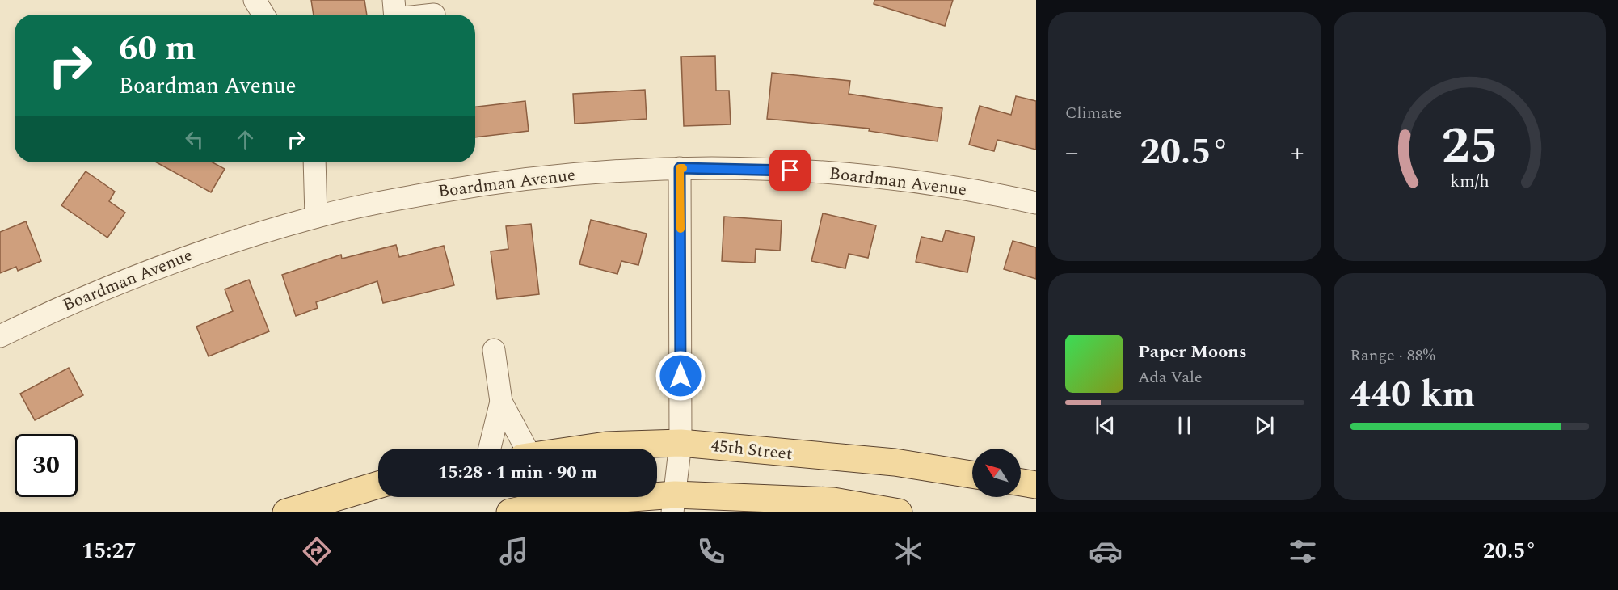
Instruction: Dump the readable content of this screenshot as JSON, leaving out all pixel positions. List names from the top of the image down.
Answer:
{
  "streets": {
    "main road": ["45th Street"],
    "street": ["Boardman Avenue"]
  },
  "north": "top left",
  "page": {
    "tile": [
      "Climate",
      ["Range · 88%", "440 km"]
    ],
    "turn": ["60 m", "Boardman Avenue"],
    "heat": ["−", "20.5°", "+"],
    "song": ["Paper Moons", "Ada Vale"],
    "limit": "30",
    "trip": "15:28 · 1 min · 90 m",
    "tabs": ["15:27", "20.5°"],
    "gauge": ["25", "km/h"]
  }
}
